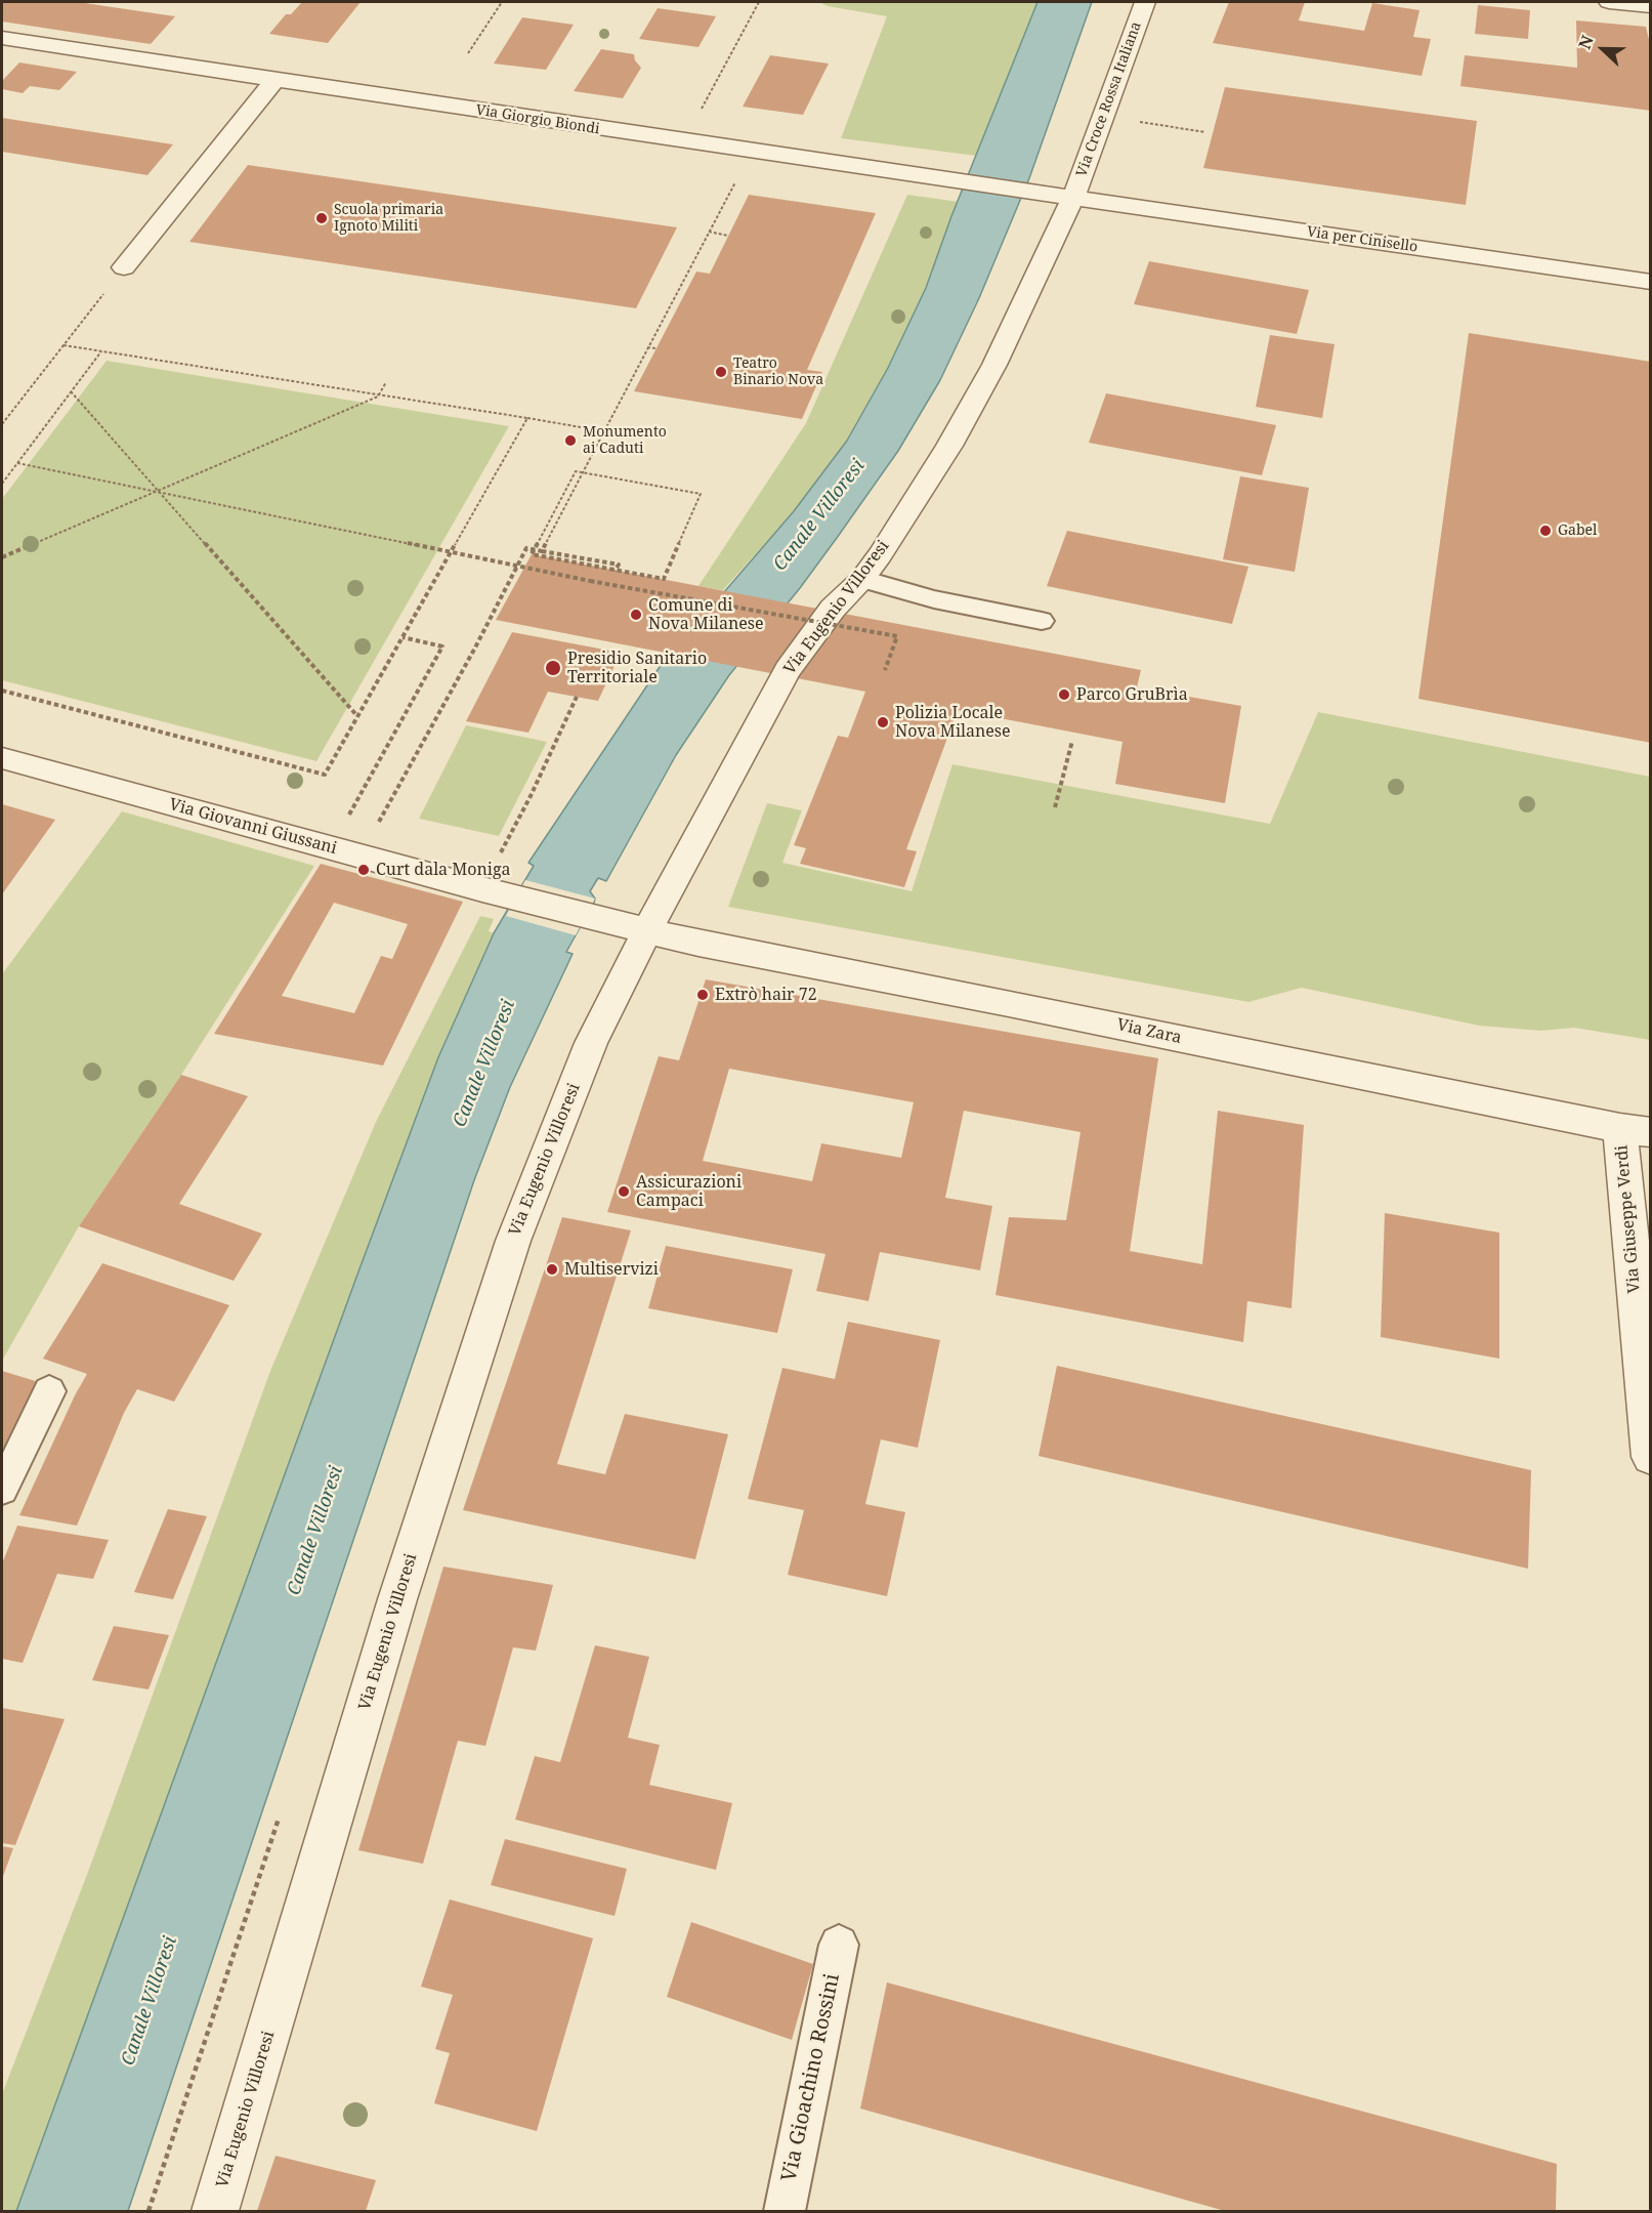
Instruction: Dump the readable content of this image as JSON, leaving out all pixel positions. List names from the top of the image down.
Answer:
{
  "streets": {
    "street": [
      "Via Croce Rossa Italiana",
      "Via Giorgio Biondi",
      "Via per Cinisello",
      "Via Eugenio Villoresi",
      "Via Giovanni Giussani",
      "Via Zara",
      "Via Giuseppe Verdi"
    ],
    "lane": ["Via Gioachino Rossini"]
  },
  "crossings": [
    ["Via Croce Rossa Italiana", "Via Giorgio Biondi"],
    ["Via Croce Rossa Italiana", "Via per Cinisello"],
    ["Via Croce Rossa Italiana", "Via Eugenio Villoresi"],
    ["Via Giorgio Biondi", "Via per Cinisello"],
    ["Via Giorgio Biondi", "Via Eugenio Villoresi"],
    ["Via per Cinisello", "Via Eugenio Villoresi"],
    ["Via Eugenio Villoresi", "Via Giovanni Giussani"],
    ["Via Eugenio Villoresi", "Via Zara"],
    ["Via Giovanni Giussani", "Via Zara"],
    ["Via Zara", "Via Giuseppe Verdi"]
  ],
  "water": ["Canale Villoresi"],
  "places": [
    "Scuola primaria Ignoto Militi",
    "Teatro Binario Nova",
    "Monumento ai Caduti",
    "Gabel",
    "Comune di Nova Milanese",
    "Presidio Sanitario Territoriale",
    "Parco GruBrìa",
    "Polizia Locale Nova Milanese",
    "Curt dala Moniga",
    "Extrò hair 72",
    "Assicurazioni Campaci",
    "Multiservizi"
  ],
  "north": "left"
}
